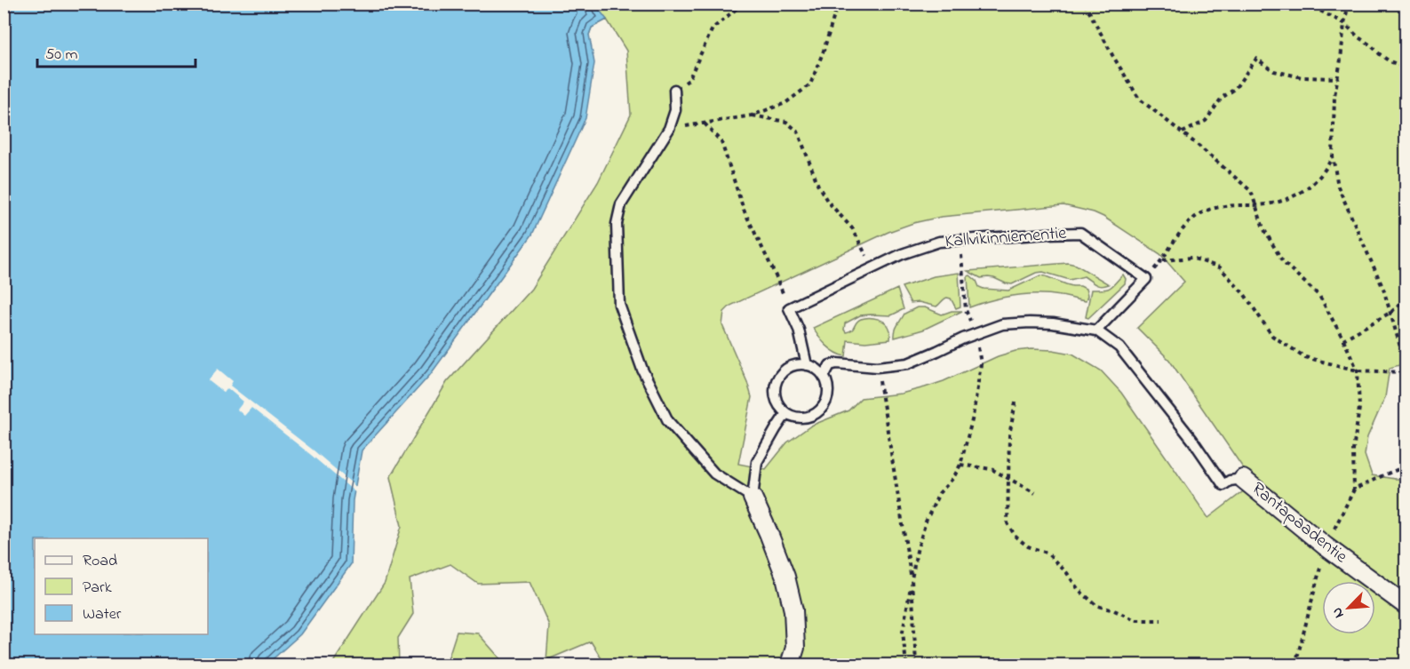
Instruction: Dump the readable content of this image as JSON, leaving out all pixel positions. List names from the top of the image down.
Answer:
{
  "streets": {
    "street": ["Rantapaadentie"],
    "lane": ["Kallvikinniementie"]
  },
  "legend": ["Road", "Park", "Water"],
  "scale_bar": "50 m",
  "north": "bottom left"
}
